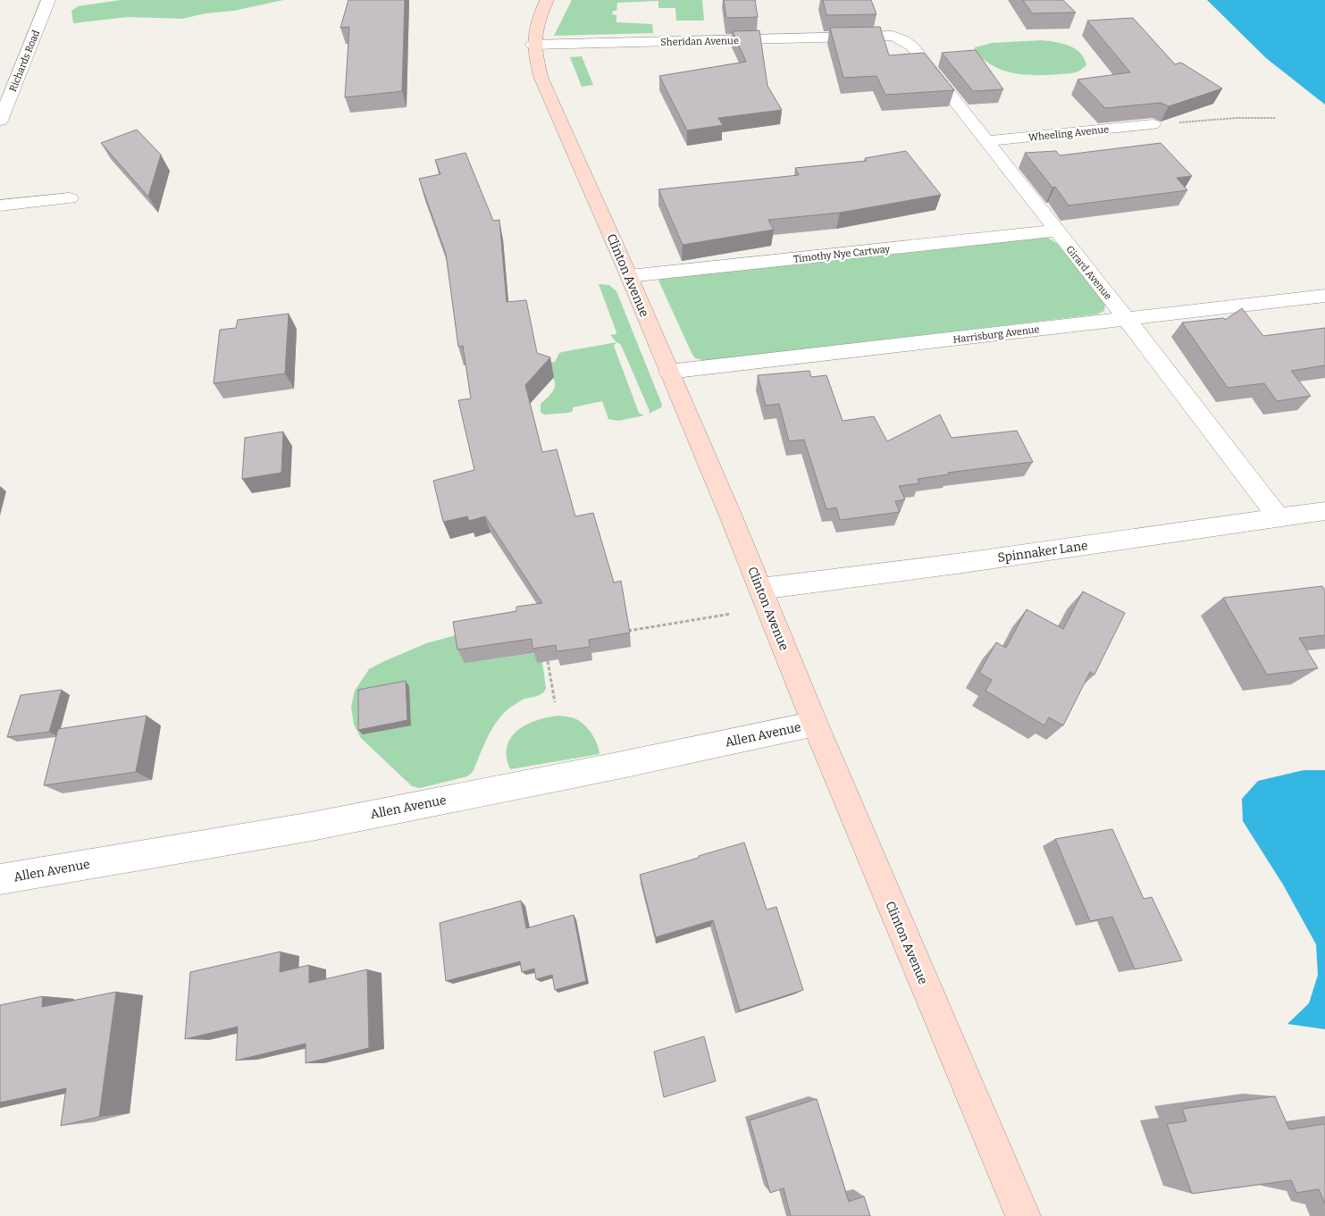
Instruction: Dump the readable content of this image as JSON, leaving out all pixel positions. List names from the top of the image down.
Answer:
{
  "streets": {
    "street": [
      "Sheridan Avenue",
      "Richards Road",
      "Wheeling Avenue",
      "Timothy Nye Cartway",
      "Girard Avenue",
      "Clinton Avenue",
      "Harrisburg Avenue",
      "Spinnaker Lane",
      "Allen Avenue"
    ]
  },
  "crossings": [
    ["Sheridan Avenue", "Girard Avenue"],
    ["Sheridan Avenue", "Clinton Avenue"],
    ["Wheeling Avenue", "Girard Avenue"],
    ["Timothy Nye Cartway", "Girard Avenue"],
    ["Timothy Nye Cartway", "Clinton Avenue"],
    ["Girard Avenue", "Harrisburg Avenue"],
    ["Girard Avenue", "Spinnaker Lane"],
    ["Clinton Avenue", "Harrisburg Avenue"],
    ["Clinton Avenue", "Spinnaker Lane"],
    ["Clinton Avenue", "Allen Avenue"]
  ]
}
